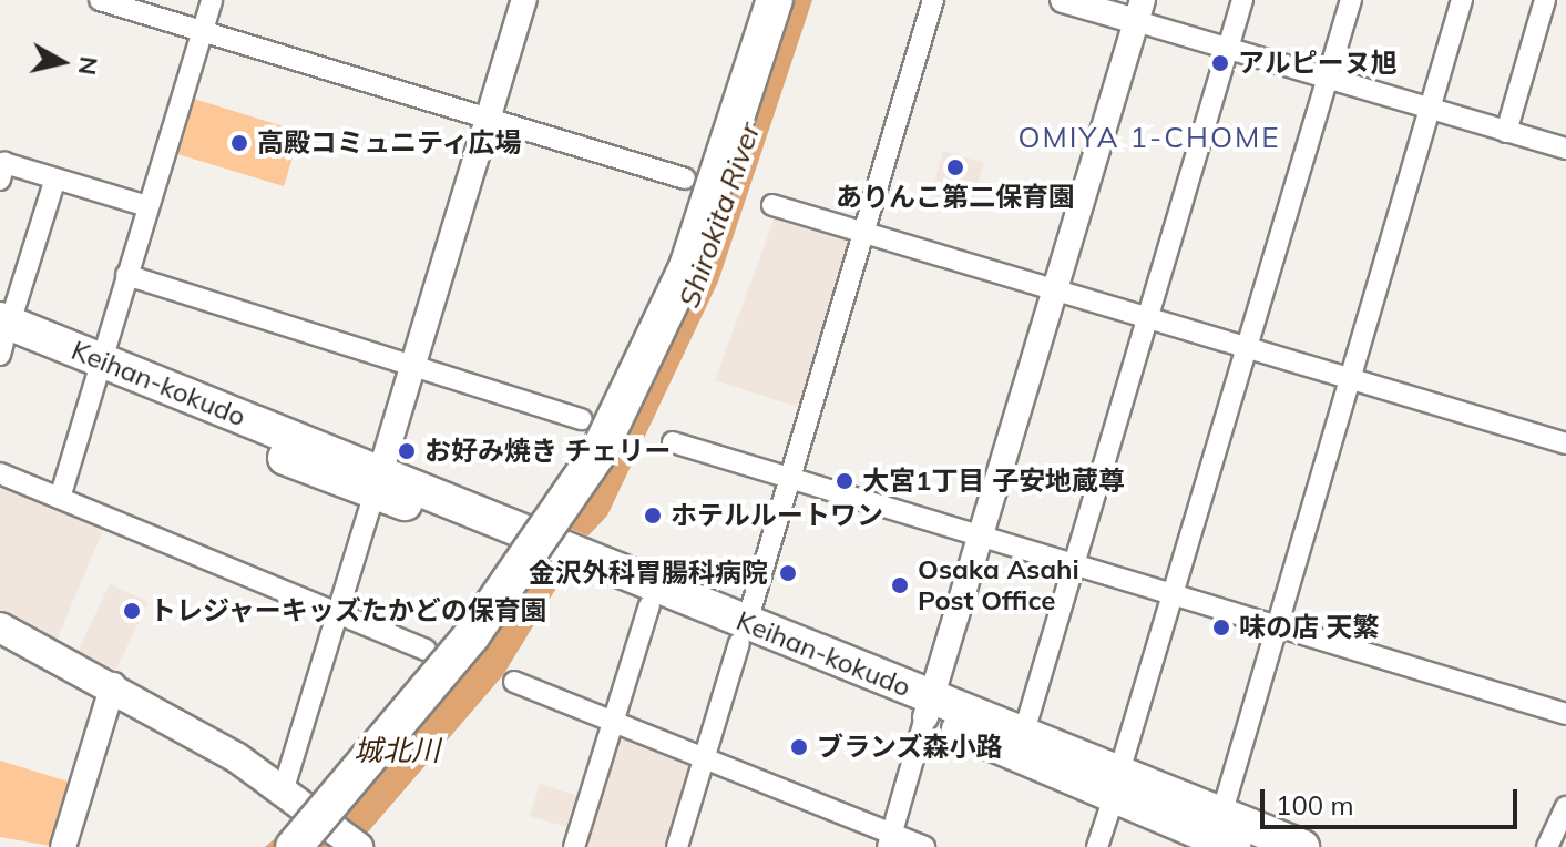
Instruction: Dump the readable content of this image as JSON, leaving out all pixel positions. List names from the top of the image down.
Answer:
{
  "streets": {
    "highway": ["Keihan-kokudo"]
  },
  "districts": ["OMIYA 1-CHOME"],
  "water": ["Shirokita River", "城北川"],
  "places": [
    "アルピーヌ旭",
    "高殿コミュニティ広場",
    "ありんこ第二保育園",
    "お好み焼き チェリー",
    "大宮1丁目 子安地蔵尊",
    "ホテルルートワン",
    "金沢外科胃腸科病院",
    "Osaka Asahi Post Office",
    "トレジャーキッズたかどの保育園",
    "味の店 天繁",
    "ブランズ森小路"
  ],
  "scale_bar": "100 m",
  "north": "right"
}
